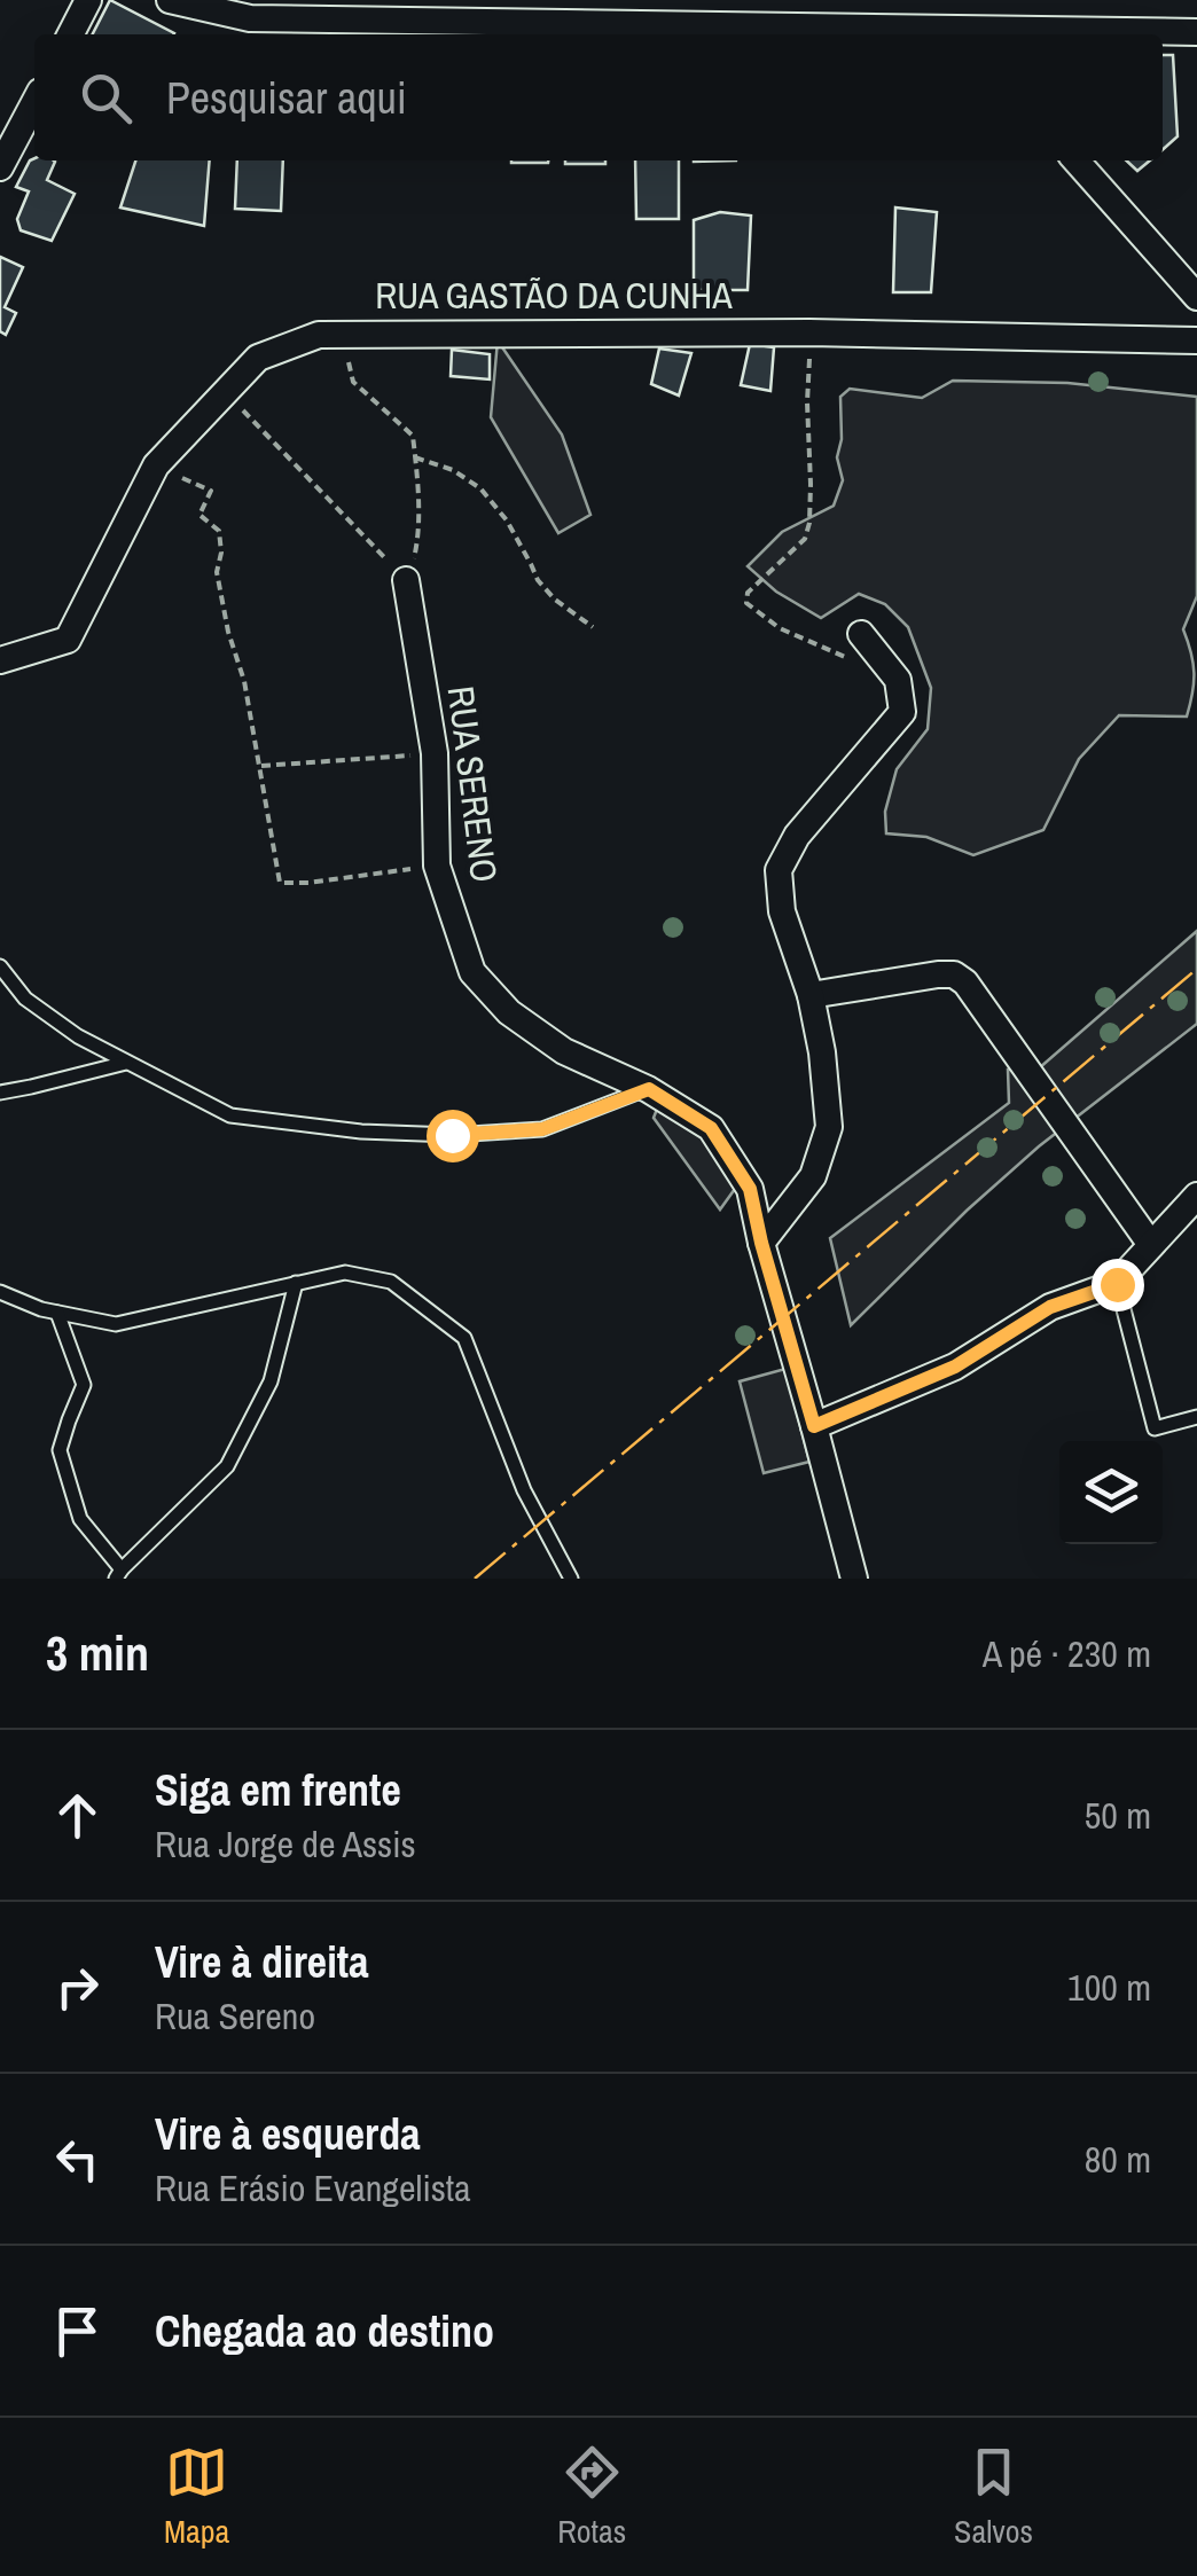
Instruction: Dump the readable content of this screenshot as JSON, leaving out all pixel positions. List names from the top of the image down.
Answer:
{
  "streets": {
    "street": ["RUA GASTÃO DA CUNHA", "RUA SERENO"]
  },
  "page": {
    "search": "Pesquisar aqui",
    "heading": ["3 min", "A pé · 230 m"],
    "list": [
      ["Siga em frente", "Rua Jorge de Assis", "50 m"],
      ["Vire à direita", "Rua Sereno", "100 m"],
      ["Vire à esquerda", "Rua Erásio Evangelista", "80 m"],
      "Chegada ao destino"
    ],
    "nav": ["Mapa", "Rotas", "Salvos"]
  }
}
